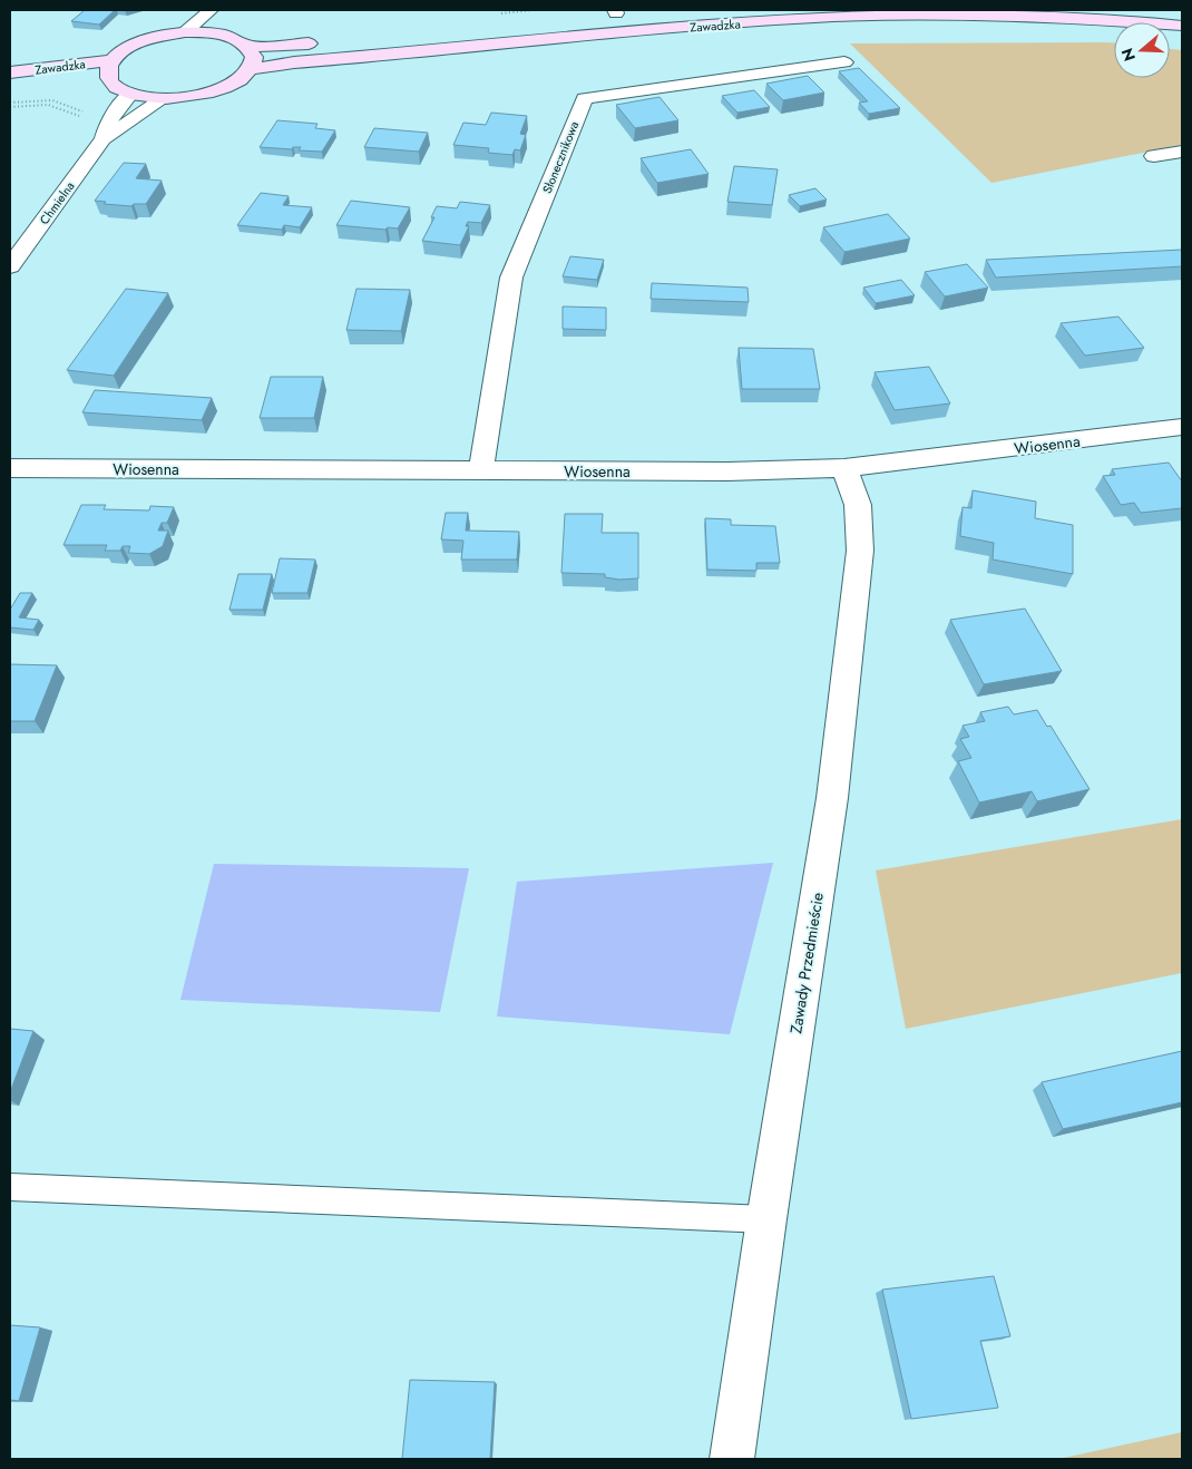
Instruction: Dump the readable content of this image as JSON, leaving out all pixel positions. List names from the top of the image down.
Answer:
{
  "streets": {
    "street": [
      "Zawadzka",
      "Słonecznikowa",
      "Chmielna",
      "Wiosenna",
      "Zawady Przedmieście"
    ]
  },
  "crossings": [
    ["Słonecznikowa", "Wiosenna"],
    ["Wiosenna", "Zawady Przedmieście"]
  ],
  "north": "left"
}
